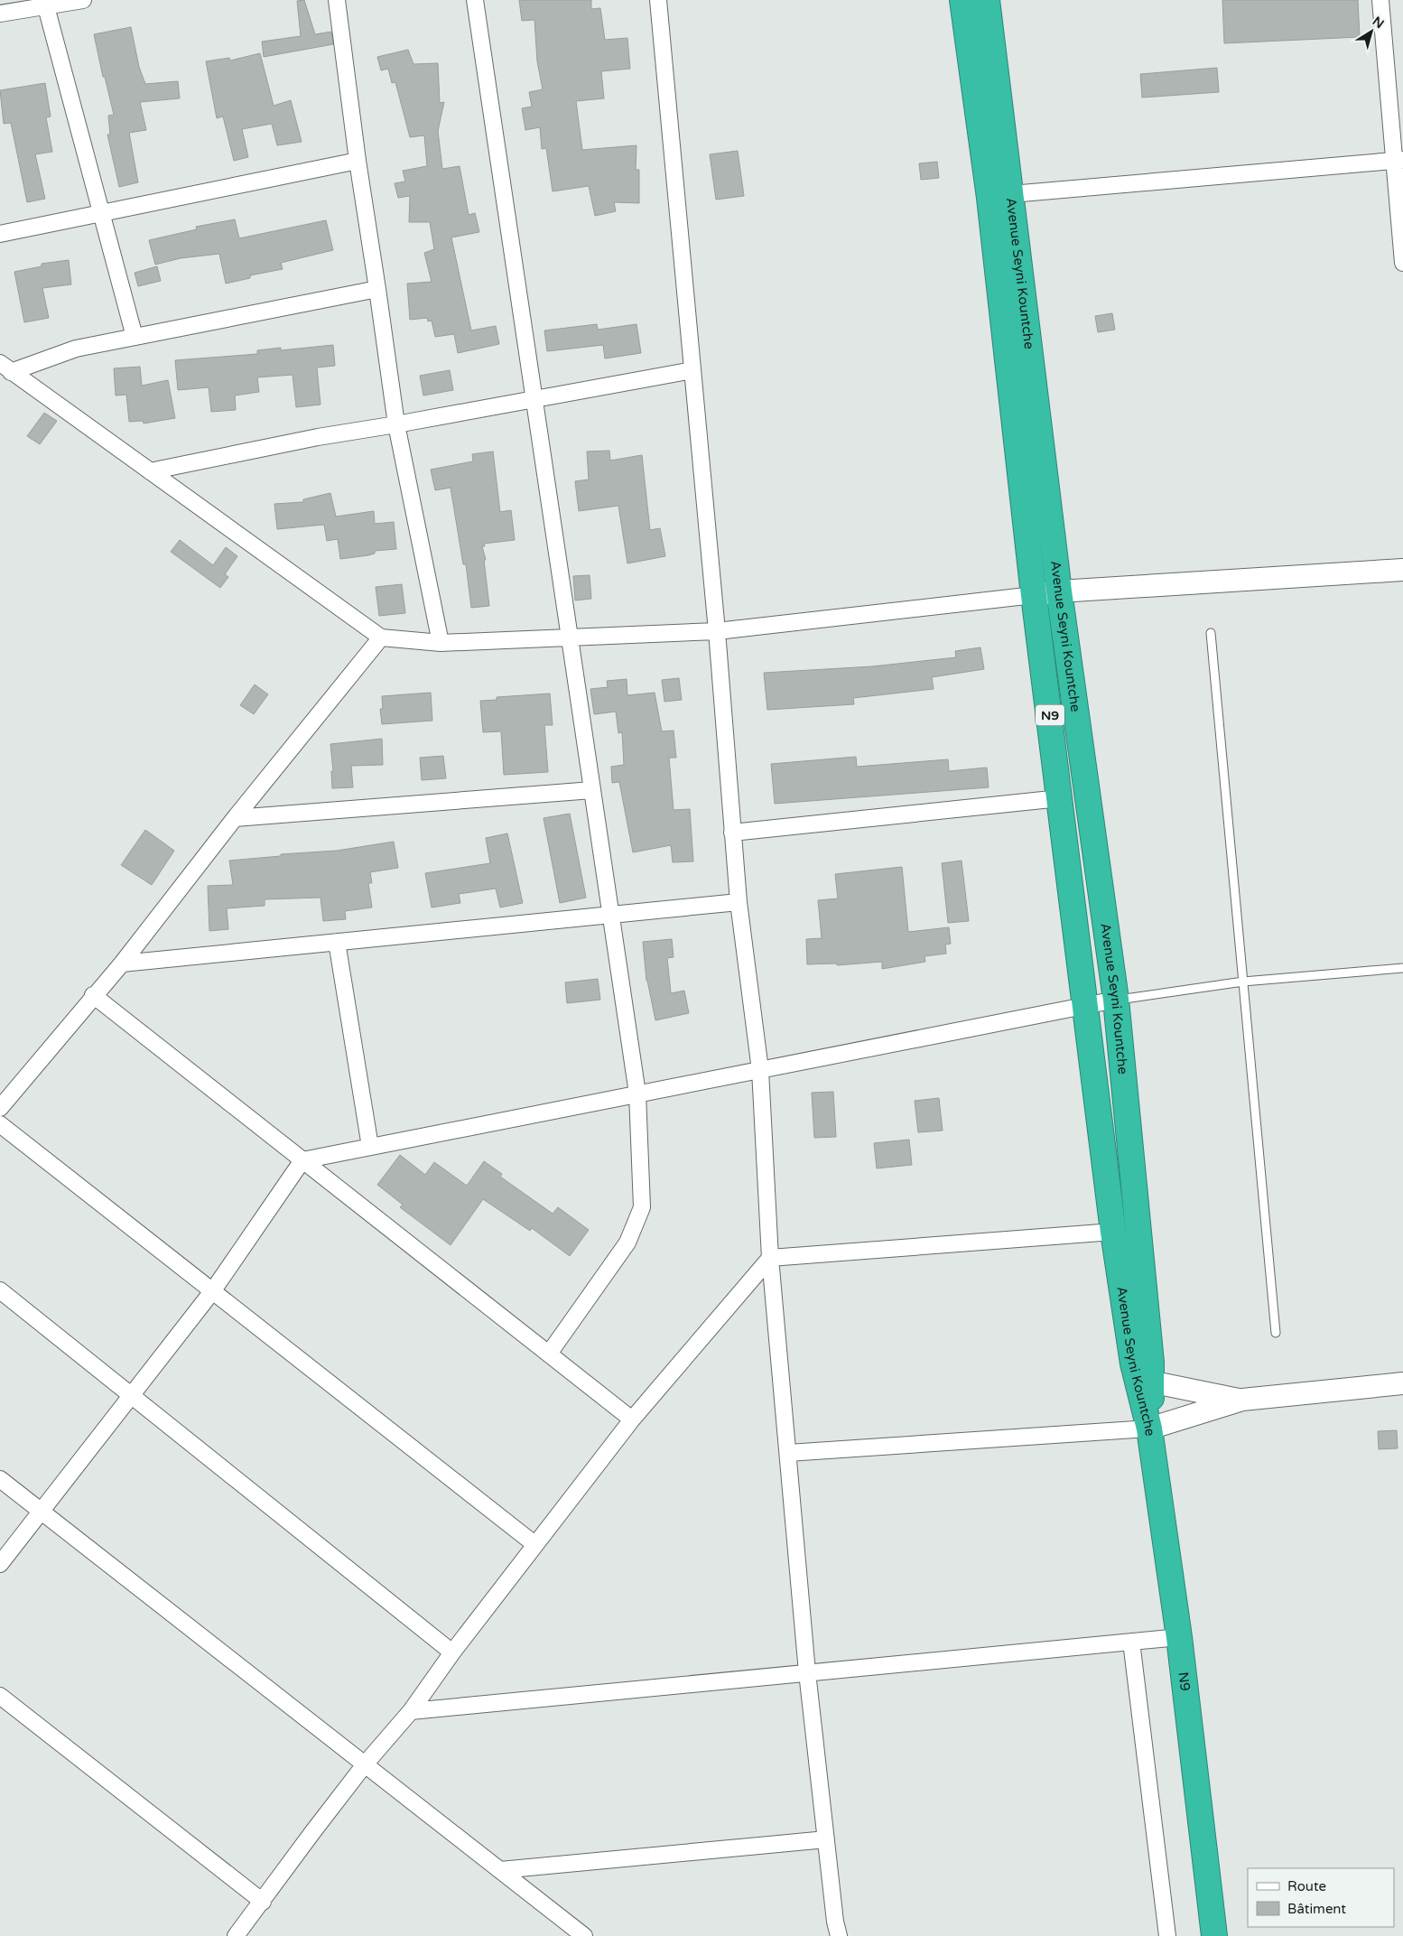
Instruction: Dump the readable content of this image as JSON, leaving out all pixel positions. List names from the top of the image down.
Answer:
{
  "streets": {
    "highway": ["Avenue Seyni Kountche", "N9"]
  },
  "crossings": [
    ["Avenue Seyni Kountche", "N9"]
  ],
  "legend": ["Route", "Bâtiment"],
  "north": "top right"
}
